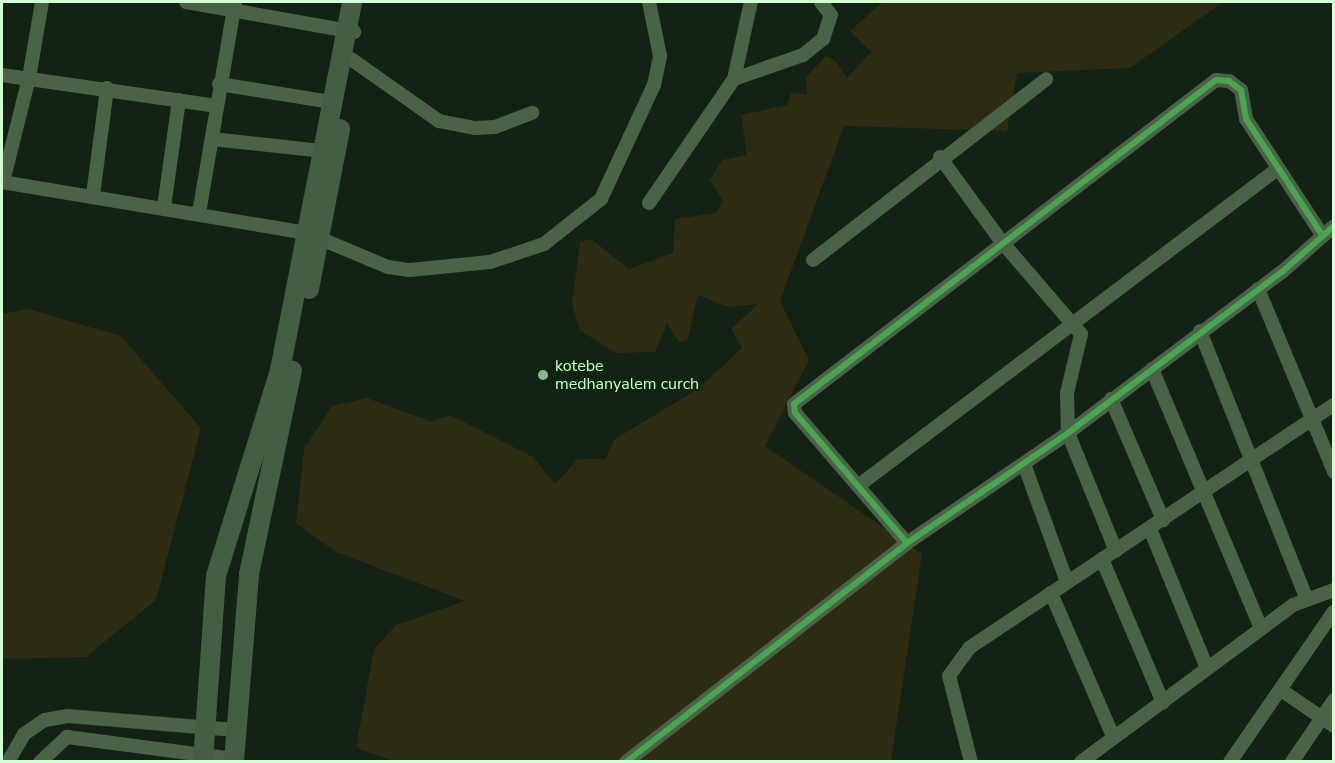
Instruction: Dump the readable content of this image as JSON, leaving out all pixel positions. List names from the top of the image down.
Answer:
{
  "places": ["kotebe medhanyalem curch"]
}
